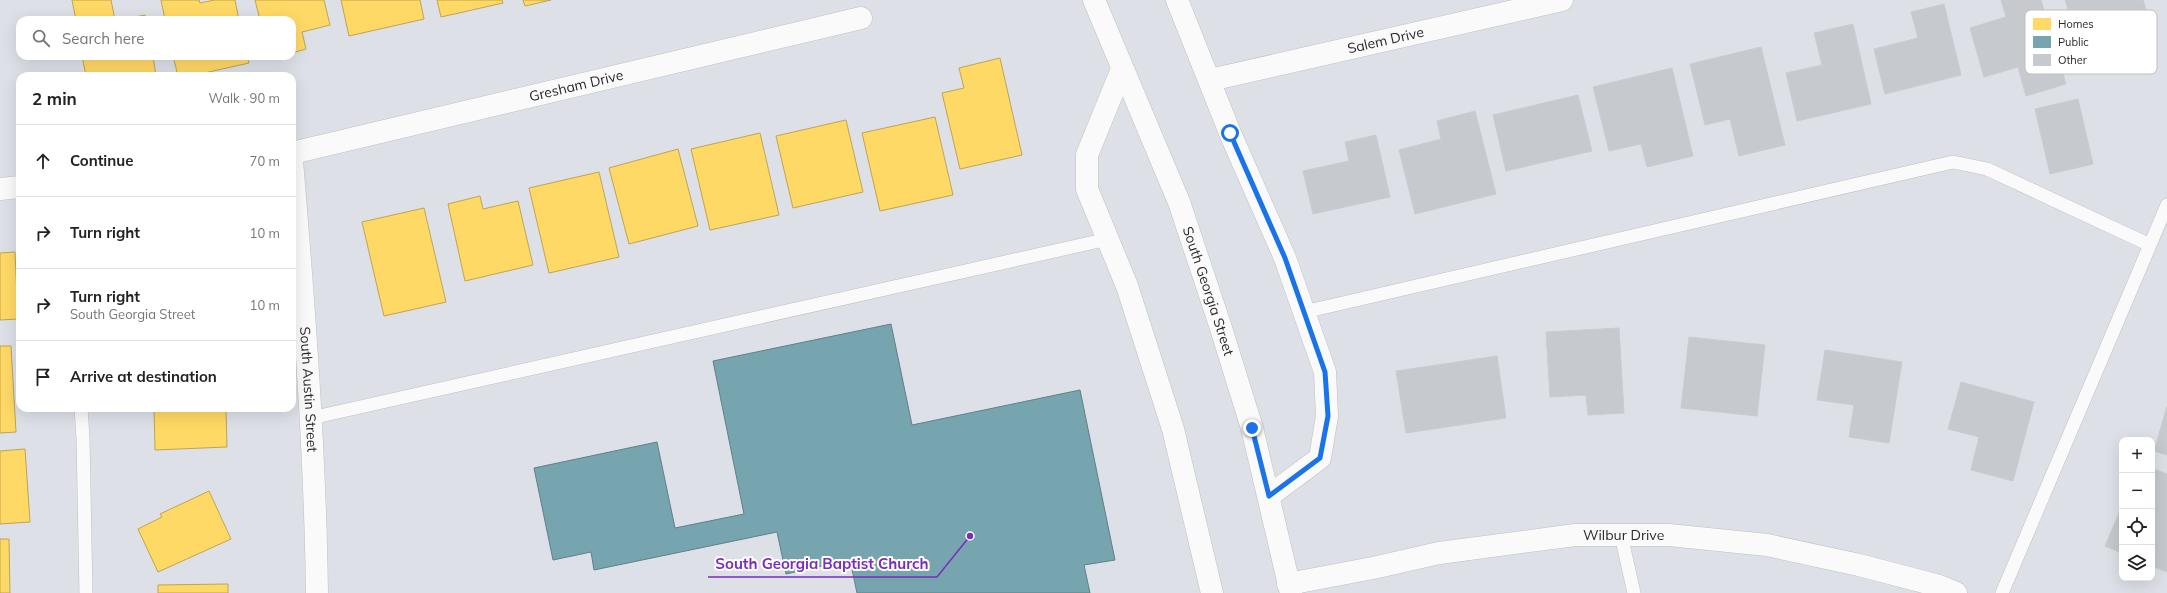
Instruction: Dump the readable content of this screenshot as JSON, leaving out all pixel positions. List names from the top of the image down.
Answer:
{
  "streets": {
    "street": [
      "Salem Drive",
      "Gresham Drive",
      "South Georgia Street",
      "South Austin Street",
      "Wilbur Drive"
    ]
  },
  "crossings": [
    ["South Georgia Street", "Wilbur Drive"]
  ],
  "places": ["South Georgia Baptist Church"],
  "legend": ["Homes", "Public", "Other"],
  "page": {
    "search": "Search here",
    "heading": ["2 min", "Walk · 90 m"],
    "list": [
      ["Continue", "70 m"],
      ["Turn right", "10 m"],
      ["Turn right", "South Georgia Street", "10 m"],
      "Arrive at destination"
    ],
    "map_buttons": ["+", "−"]
  }
}
